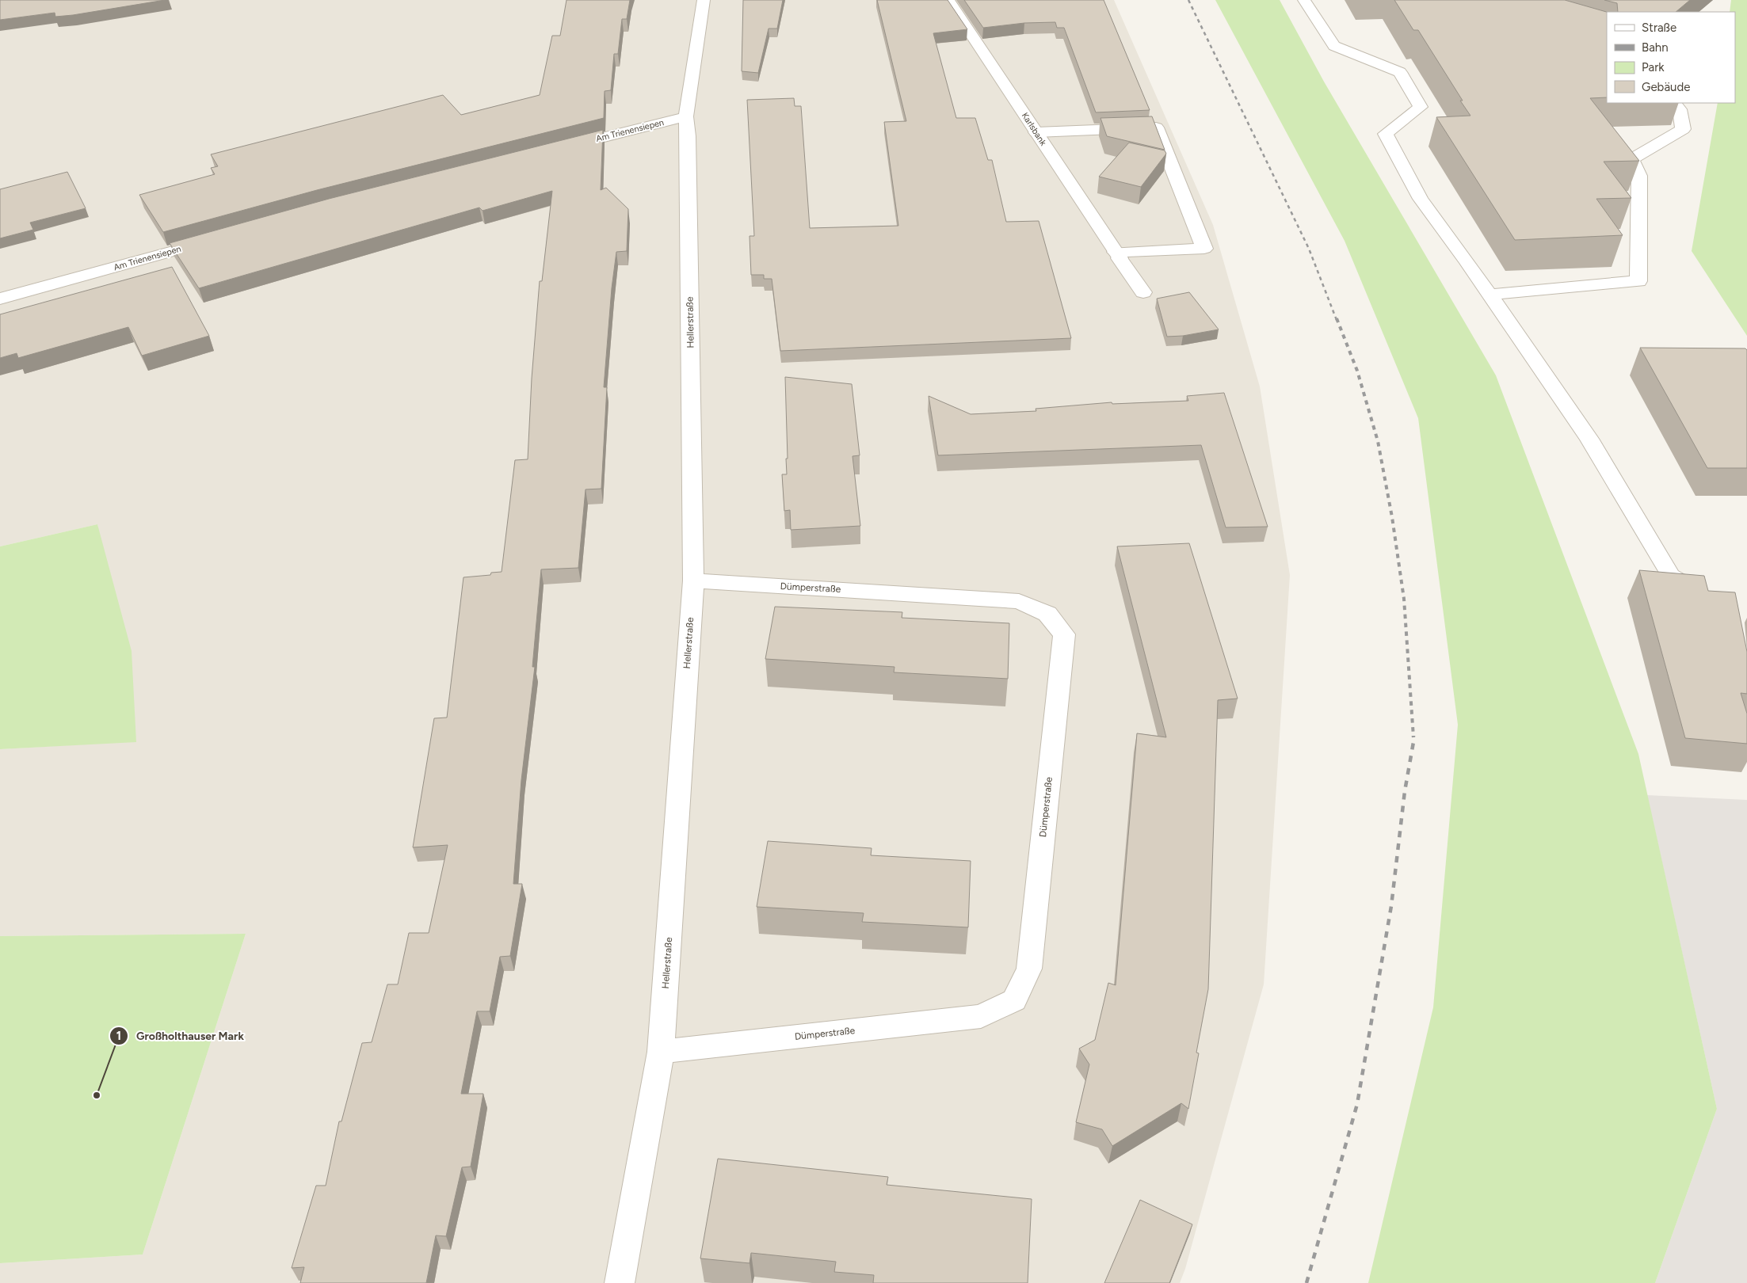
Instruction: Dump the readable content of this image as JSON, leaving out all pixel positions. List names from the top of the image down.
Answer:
{
  "streets": {
    "street": [
      "Karlsbank",
      "Am Trienensiepen",
      "Hellerstraße",
      "Dümperstraße"
    ]
  },
  "crossings": [
    ["Am Trienensiepen", "Hellerstraße"],
    ["Hellerstraße", "Dümperstraße"]
  ],
  "places": ["Großholthauser Mark"],
  "legend": [
    "Straße",
    "Bahn",
    "Park",
    "Gebäude"
  ]
}
